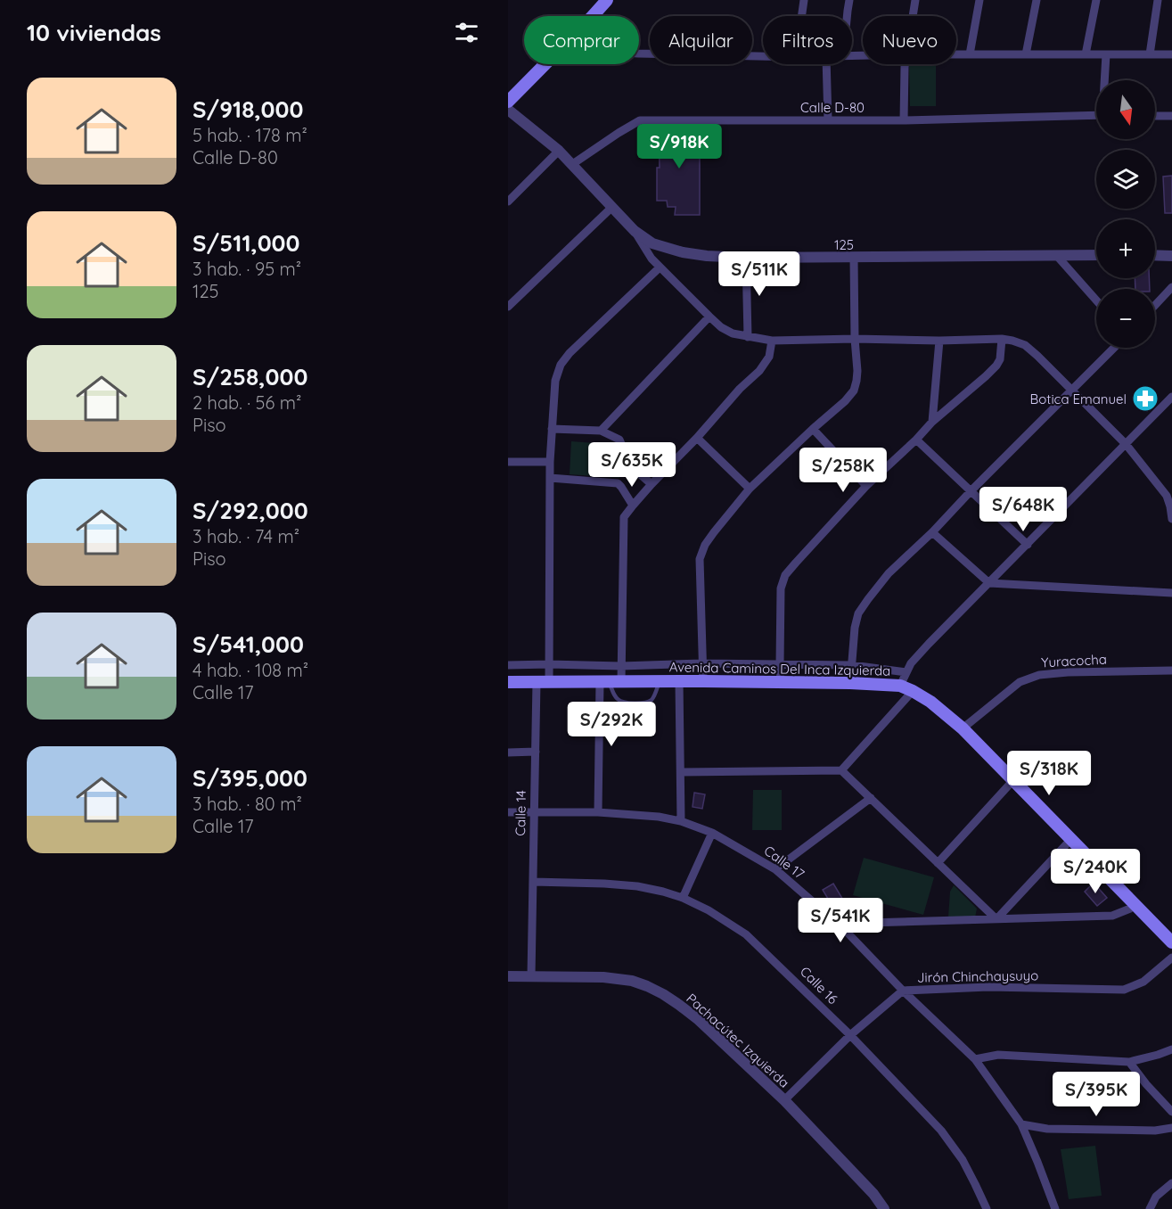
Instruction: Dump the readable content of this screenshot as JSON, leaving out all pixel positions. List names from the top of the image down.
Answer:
{
  "streets": {
    "main road": ["Avenida Caminos Del Inca Izquierda"],
    "street": [
      "Calle D-80",
      "125",
      "Yuracocha",
      "Calle 14",
      "Calle 17",
      "Jirón Chinchaysuyo",
      "Calle 16",
      "Pachacútec Izquierda"
    ]
  },
  "crossings": [
    ["Calle D-80", "125"],
    ["Yuracocha", "Avenida Caminos Del Inca Izquierda"],
    ["Avenida Caminos Del Inca Izquierda", "Calle 14"],
    ["Calle 14", "Calle 17"],
    ["Calle 14", "Calle 16"],
    ["Calle 14", "Pachacútec Izquierda"],
    ["Calle 17", "Jirón Chinchaysuyo"],
    ["Jirón Chinchaysuyo", "Calle 16"],
    ["Jirón Chinchaysuyo", "Pachacútec Izquierda"]
  ],
  "places": {
    "pharmacy": ["Botica Emanuel"]
  },
  "north": "bottom",
  "page": {
    "heading": "10 viviendas",
    "chip": [
      "Comprar",
      "Alquilar",
      "Filtros",
      "Nuevo"
    ],
    "list": [
      {
        "name": "S/918,000",
        "note": "5 hab. · 178 m² · Calle D-80"
      },
      {
        "name": "S/511,000",
        "note": "3 hab. · 95 m² · 125"
      },
      {
        "name": "S/258,000",
        "note": "2 hab. · 56 m² · Piso"
      },
      {
        "name": "S/292,000",
        "note": "3 hab. · 74 m² · Piso"
      },
      {
        "name": "S/541,000",
        "note": "4 hab. · 108 m² · Calle 17"
      },
      {
        "name": "S/395,000",
        "note": "3 hab. · 80 m² · Calle 17"
      }
    ],
    "map_buttons": ["+", "−"],
    "price": [
      "S/918K",
      "S/511K",
      "S/635K",
      "S/258K",
      "S/648K",
      "S/292K",
      "S/318K",
      "S/240K",
      "S/541K",
      "S/395K"
    ]
  }
}
